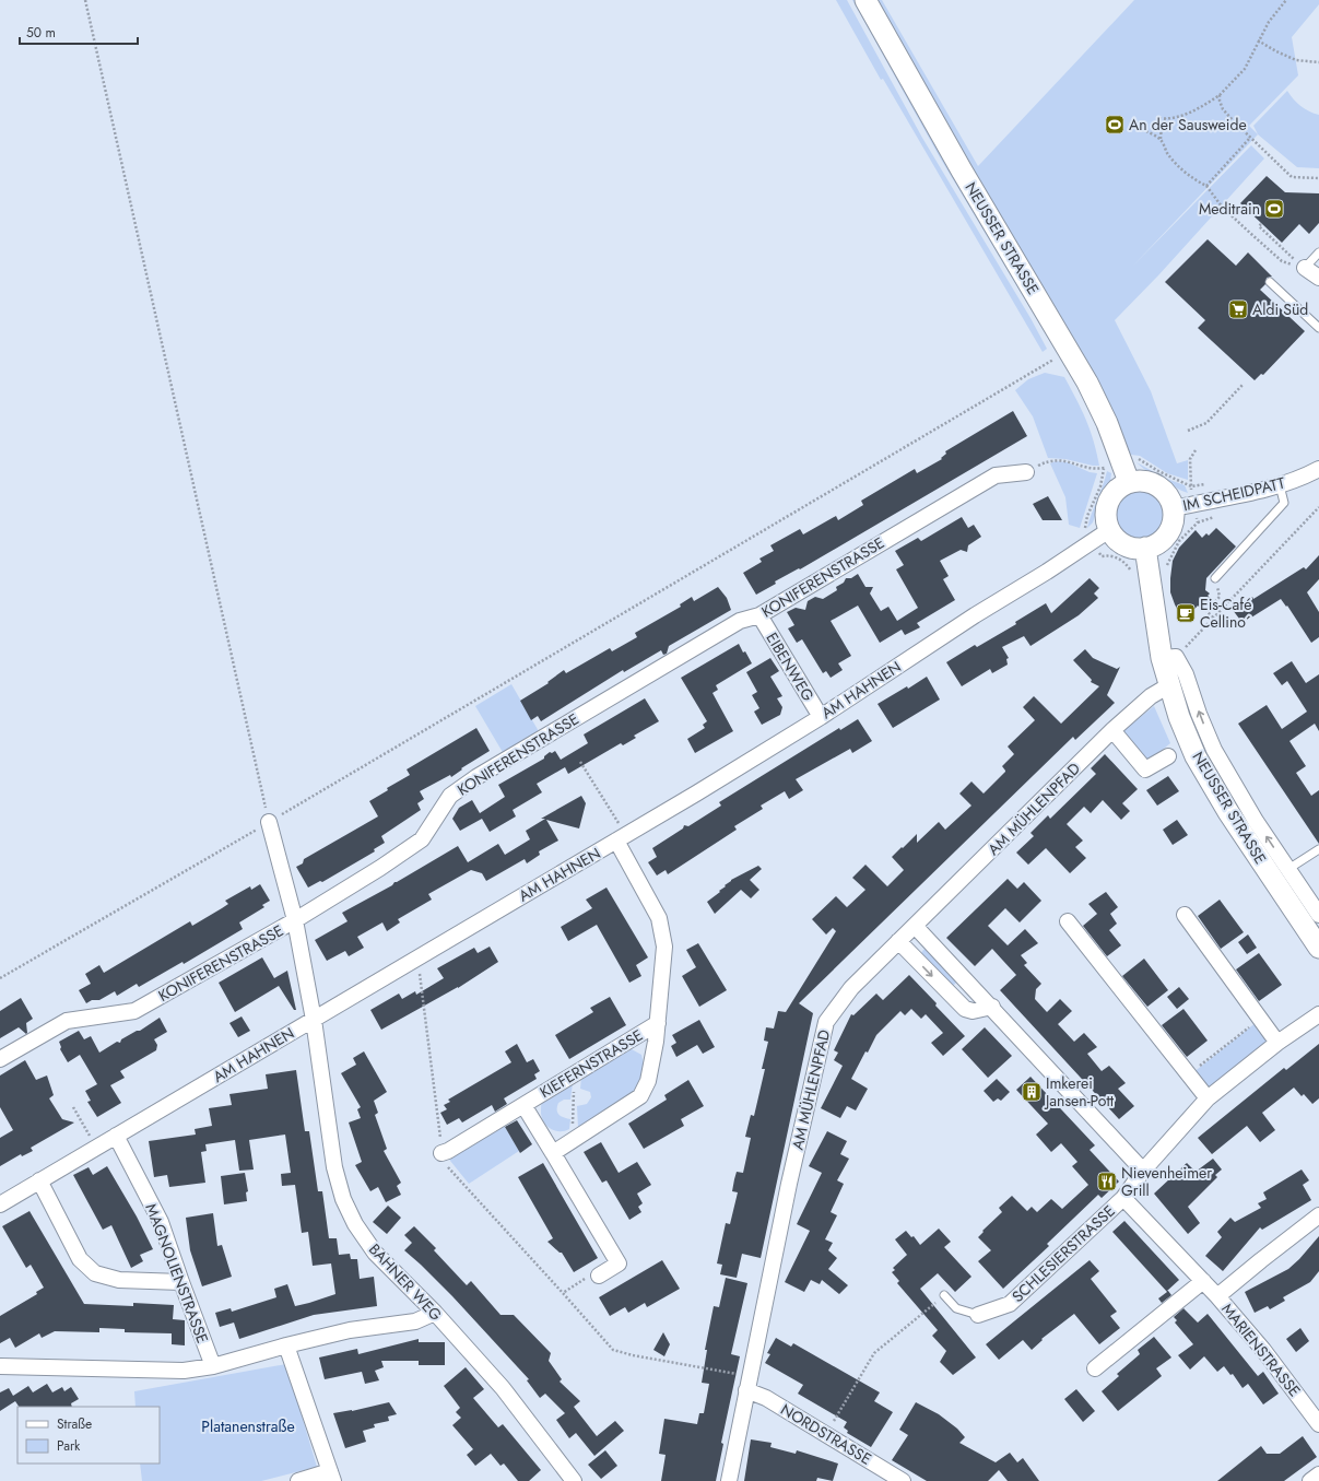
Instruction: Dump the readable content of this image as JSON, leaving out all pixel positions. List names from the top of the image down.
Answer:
{
  "streets": {
    "main road": ["NEUSSER STRASSE"],
    "street": [
      "IM SCHEIDPATT",
      "KONIFERENSTRASSE",
      "EIBENWEG",
      "AM HAHNEN",
      "AM MÜHLENPFAD",
      "KIEFERNSTRASSE",
      "SCHLESIERSTRASSE",
      "MAGNOLIENSTRASSE",
      "BAHNER WEG",
      "MARIENSTRASSE",
      "NORDSTRASSE"
    ]
  },
  "crossings": [
    ["NEUSSER STRASSE", "IM SCHEIDPATT"],
    ["NEUSSER STRASSE", "AM HAHNEN"],
    ["NEUSSER STRASSE", "AM MÜHLENPFAD"],
    ["IM SCHEIDPATT", "AM HAHNEN"],
    ["KONIFERENSTRASSE", "EIBENWEG"],
    ["KONIFERENSTRASSE", "BAHNER WEG"],
    ["EIBENWEG", "AM HAHNEN"],
    ["AM HAHNEN", "KIEFERNSTRASSE"],
    ["AM HAHNEN", "MAGNOLIENSTRASSE"],
    ["AM HAHNEN", "BAHNER WEG"],
    ["AM MÜHLENPFAD", "NORDSTRASSE"],
    ["SCHLESIERSTRASSE", "MARIENSTRASSE"]
  ],
  "parks": ["Platanenstraße"],
  "places": {
    "sports": ["An der Sausweide", "Meditrain"],
    "supermarket": ["Aldi Süd"],
    "cafe": ["Eis-Café Cellino´"],
    "building": ["Imkerei Jansen-Pott"],
    "restaurant": ["Nievenheimer Grill"]
  },
  "legend": ["Straße", "Park"],
  "scale_bar": "50 m"
}
